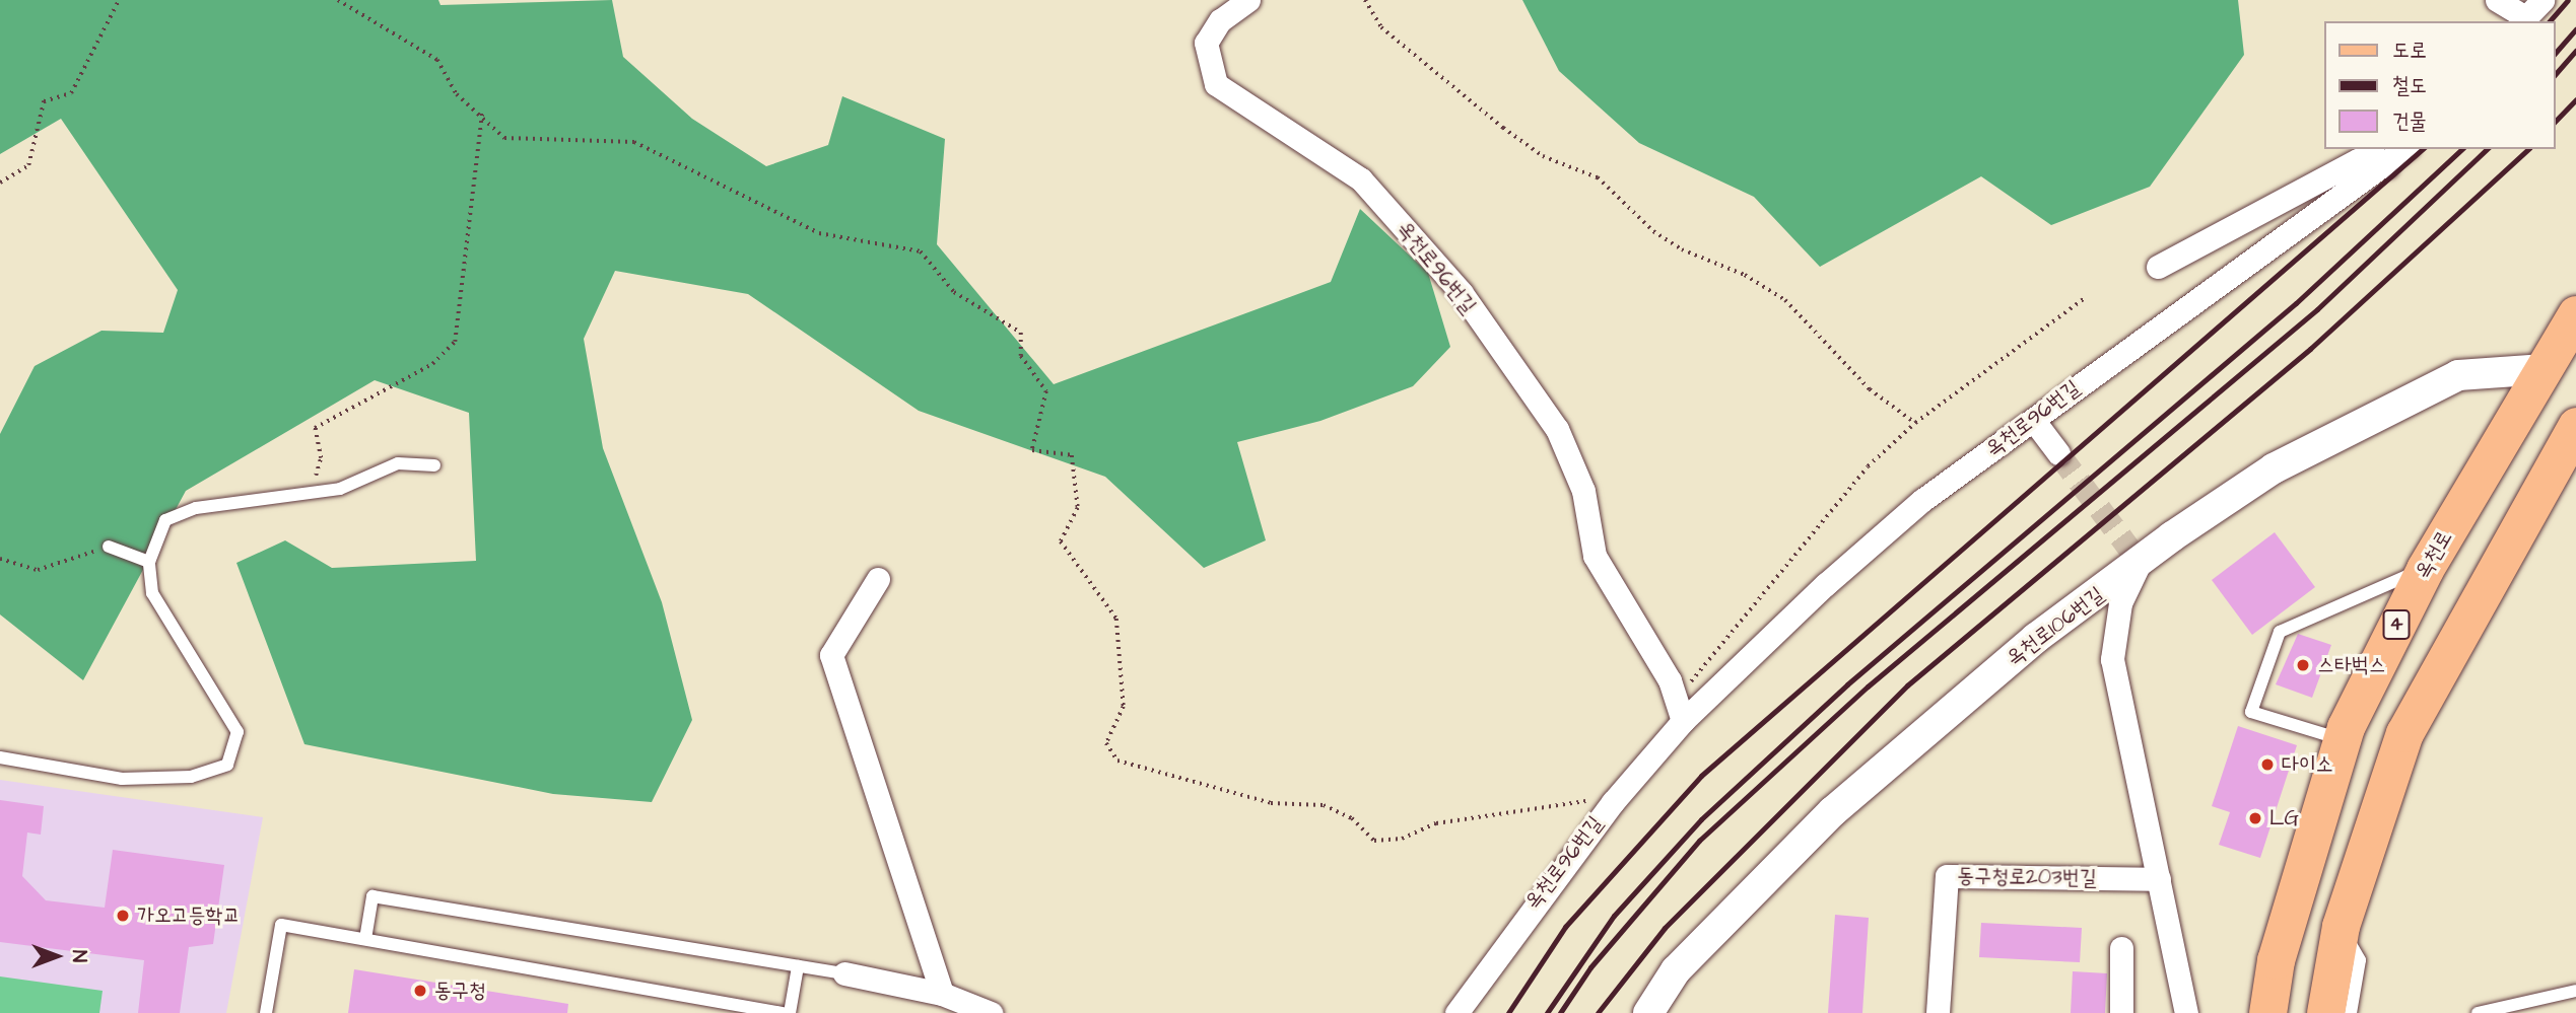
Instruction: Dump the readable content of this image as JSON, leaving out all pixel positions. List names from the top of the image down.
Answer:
{
  "streets": {
    "main road": ["옥천로", "4"],
    "street": ["옥천로96번길", "옥천로106번길", "동구청로203번길"]
  },
  "crossings": [
    ["옥천로", "옥천로106번길"]
  ],
  "places": [
    "스타벅스",
    "다이소",
    "LG",
    "가오고등학교",
    "동구청"
  ],
  "legend": ["도로", "철도", "건물"],
  "north": "right"
}
